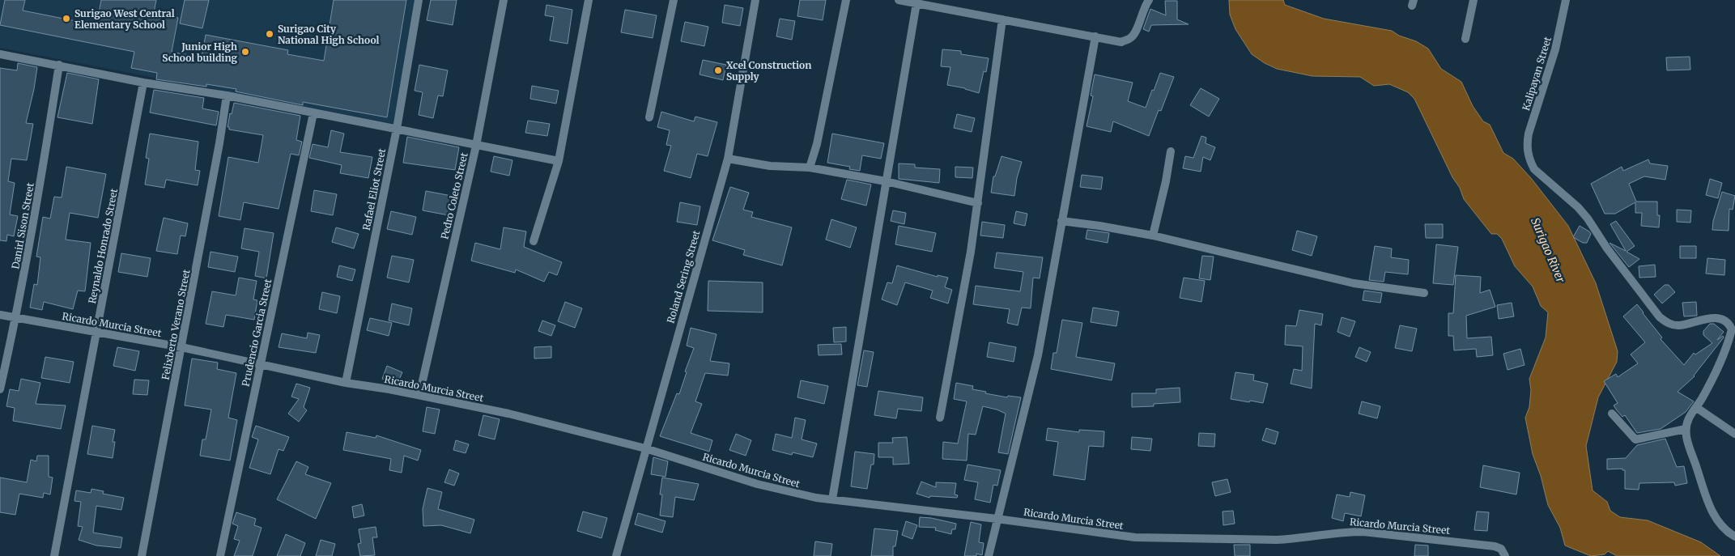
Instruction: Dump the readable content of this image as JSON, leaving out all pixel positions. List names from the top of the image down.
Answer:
{
  "streets": {
    "street": [
      "Kalipayan Street",
      "Rafael Eliot Street",
      "Pedro Coleto Street",
      "Danirl Sison Street",
      "Reynaldo Honrado Street",
      "Roland Sering Street",
      "Ricardo Murcia Street",
      "Felixberto Verano Street",
      "Prudencio Garcia Street"
    ]
  },
  "crossings": [
    ["Rafael Eliot Street", "Ricardo Murcia Street"],
    ["Pedro Coleto Street", "Ricardo Murcia Street"],
    ["Danirl Sison Street", "Ricardo Murcia Street"],
    ["Reynaldo Honrado Street", "Ricardo Murcia Street"],
    ["Roland Sering Street", "Ricardo Murcia Street"],
    ["Ricardo Murcia Street", "Felixberto Verano Street"],
    ["Ricardo Murcia Street", "Prudencio Garcia Street"]
  ],
  "water": ["Surigao River"],
  "places": [
    "Surigao West Central Elementary School",
    "Surigao City National High School",
    "Junior High School building",
    "Xcel Construction Supply"
  ]
}
